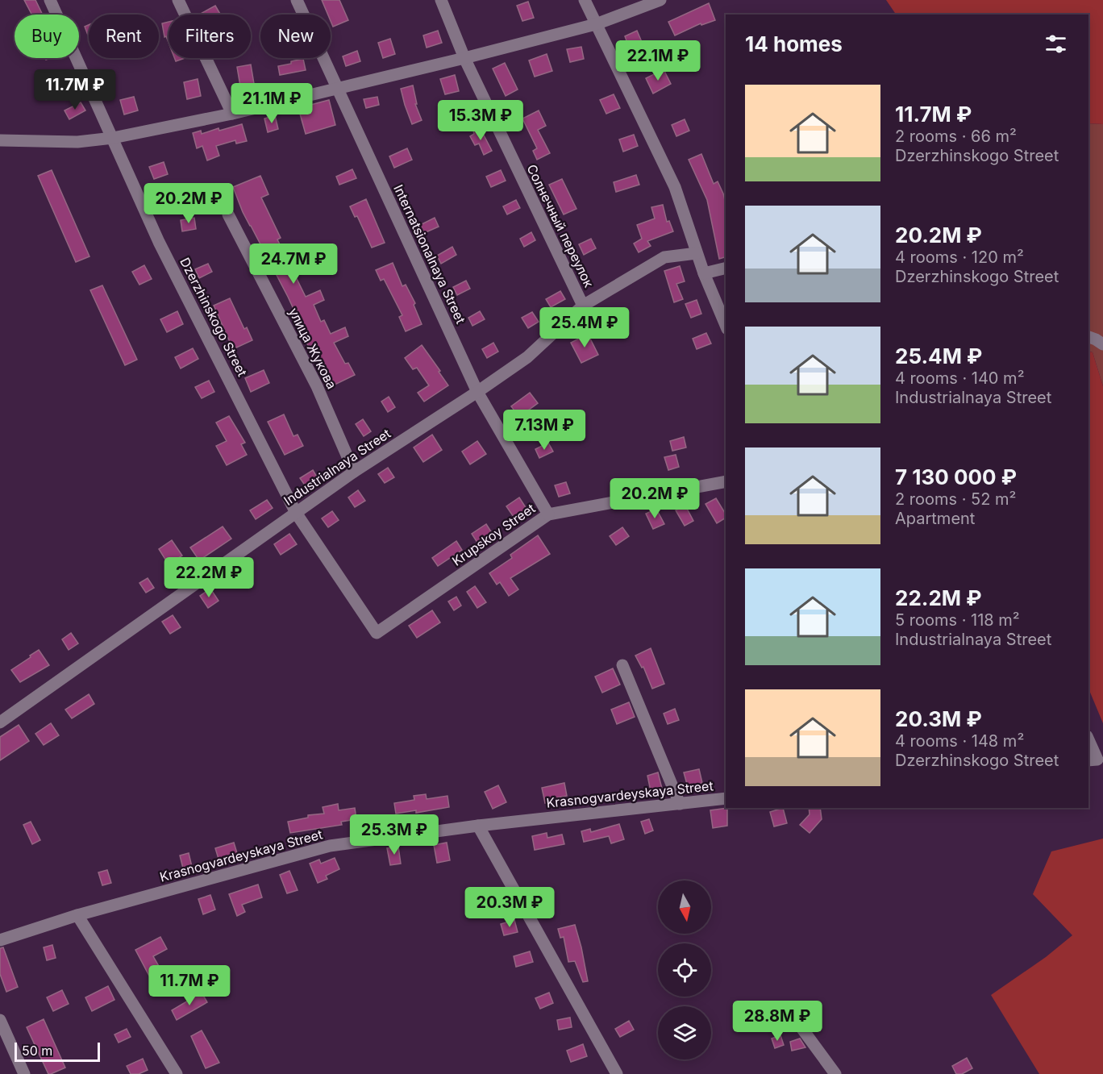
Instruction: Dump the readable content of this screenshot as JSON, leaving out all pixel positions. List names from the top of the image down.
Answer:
{
  "streets": {
    "street": [
      "Солнечный переулок",
      "Internatsionalnaya Street",
      "Dzerzhinskogo Street",
      "улица Жукова",
      "Industrialnaya Street",
      "Krupskoy Street",
      "Krasnogvardeyskaya Street"
    ]
  },
  "crossings": [
    ["Солнечный переулок", "Industrialnaya Street"],
    ["Internatsionalnaya Street", "Industrialnaya Street"],
    ["Internatsionalnaya Street", "Krupskoy Street"],
    ["Dzerzhinskogo Street", "Industrialnaya Street"],
    ["Dzerzhinskogo Street", "Krupskoy Street"],
    ["улица Жукова", "Industrialnaya Street"]
  ],
  "scale_bar": "50 m",
  "north": "bottom",
  "page": {
    "chip": [
      "Buy",
      "Rent",
      "Filters",
      "New"
    ],
    "heading": "14 homes",
    "price": [
      "22.1M ₽",
      "11.7M ₽",
      "21.1M ₽",
      "15.3M ₽",
      "20.2M ₽",
      "24.7M ₽",
      "25.4M ₽",
      "7.13M ₽",
      "20.2M ₽",
      "22.2M ₽",
      "25.3M ₽",
      "20.3M ₽",
      "11.7M ₽",
      "28.8M ₽"
    ],
    "list": [
      {
        "name": "11.7M ₽",
        "note": "2 rooms · 66 m² · Dzerzhinskogo Street"
      },
      {
        "name": "20.2M ₽",
        "note": "4 rooms · 120 m² · Dzerzhinskogo Street"
      },
      {
        "name": "25.4M ₽",
        "note": "4 rooms · 140 m² · Industrialnaya Street"
      },
      {
        "name": "7 130 000 ₽",
        "note": "2 rooms · 52 m² · Apartment"
      },
      {
        "name": "22.2M ₽",
        "note": "5 rooms · 118 m² · Industrialnaya Street"
      },
      {
        "name": "20.3M ₽",
        "note": "4 rooms · 148 m² · Dzerzhinskogo Street"
      }
    ],
    "scale": "50 m"
  }
}
